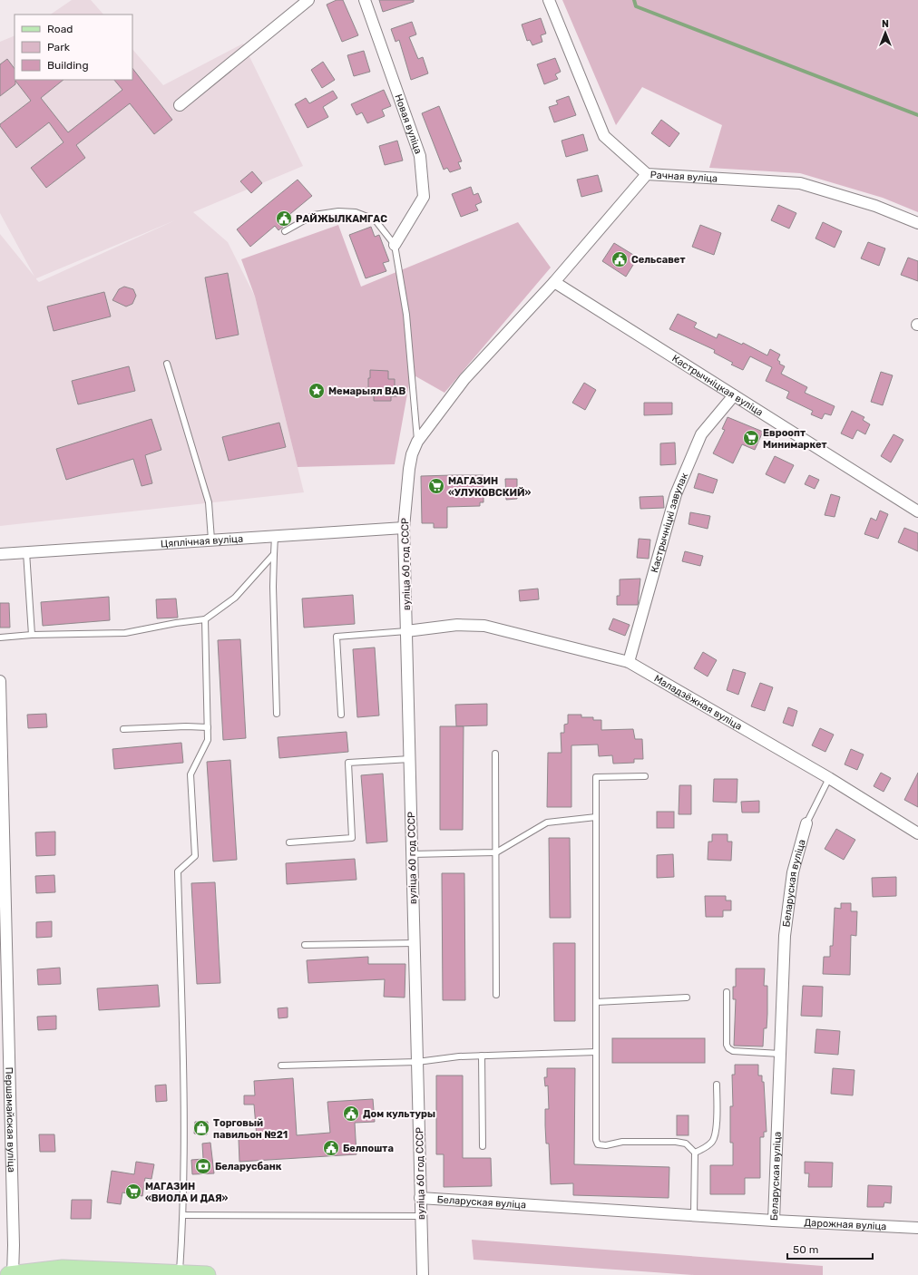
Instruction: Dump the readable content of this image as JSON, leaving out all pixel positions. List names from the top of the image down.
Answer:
{
  "streets": {
    "street": [
      "Новая вуліца",
      "Рачная вуліца",
      "Кастрычніцкая вуліца",
      "Кастрычніцкі завулак",
      "Цяплічная вуліца",
      "вуліца 60 год СССР",
      "Маладзёжная вуліца",
      "Беларуская вуліца",
      "Першамайская вуліца",
      "Дарожная вуліца"
    ]
  },
  "crossings": [
    ["Рачная вуліца", "вуліца 60 год СССР"],
    ["Кастрычніцкая вуліца", "Кастрычніцкі завулак"],
    ["Кастрычніцкая вуліца", "вуліца 60 год СССР"],
    ["Кастрычніцкі завулак", "Маладзёжная вуліца"],
    ["Цяплічная вуліца", "вуліца 60 год СССР"],
    ["вуліца 60 год СССР", "Маладзёжная вуліца"],
    ["вуліца 60 год СССР", "Беларуская вуліца"],
    ["Беларуская вуліца", "Дарожная вуліца"]
  ],
  "places": {
    "public building": [
      "РАЙЖЫЛКАМГАС",
      "Сельсавет",
      "Дом культуры",
      "Белпошта"
    ],
    "place": ["Мемарыял ВАВ"],
    "supermarket": ["Евроопт Минимаркет", "МАГАЗИН «УЛУКОВСКИЙ»", "МАГАЗИН «ВИОЛА И ДАЯ»"],
    "shop": ["Торговый павильон №21"],
    "bank": ["Беларусбанк"]
  },
  "legend": ["Road", "Park", "Building"],
  "scale_bar": "50 m",
  "north": "top"
}
